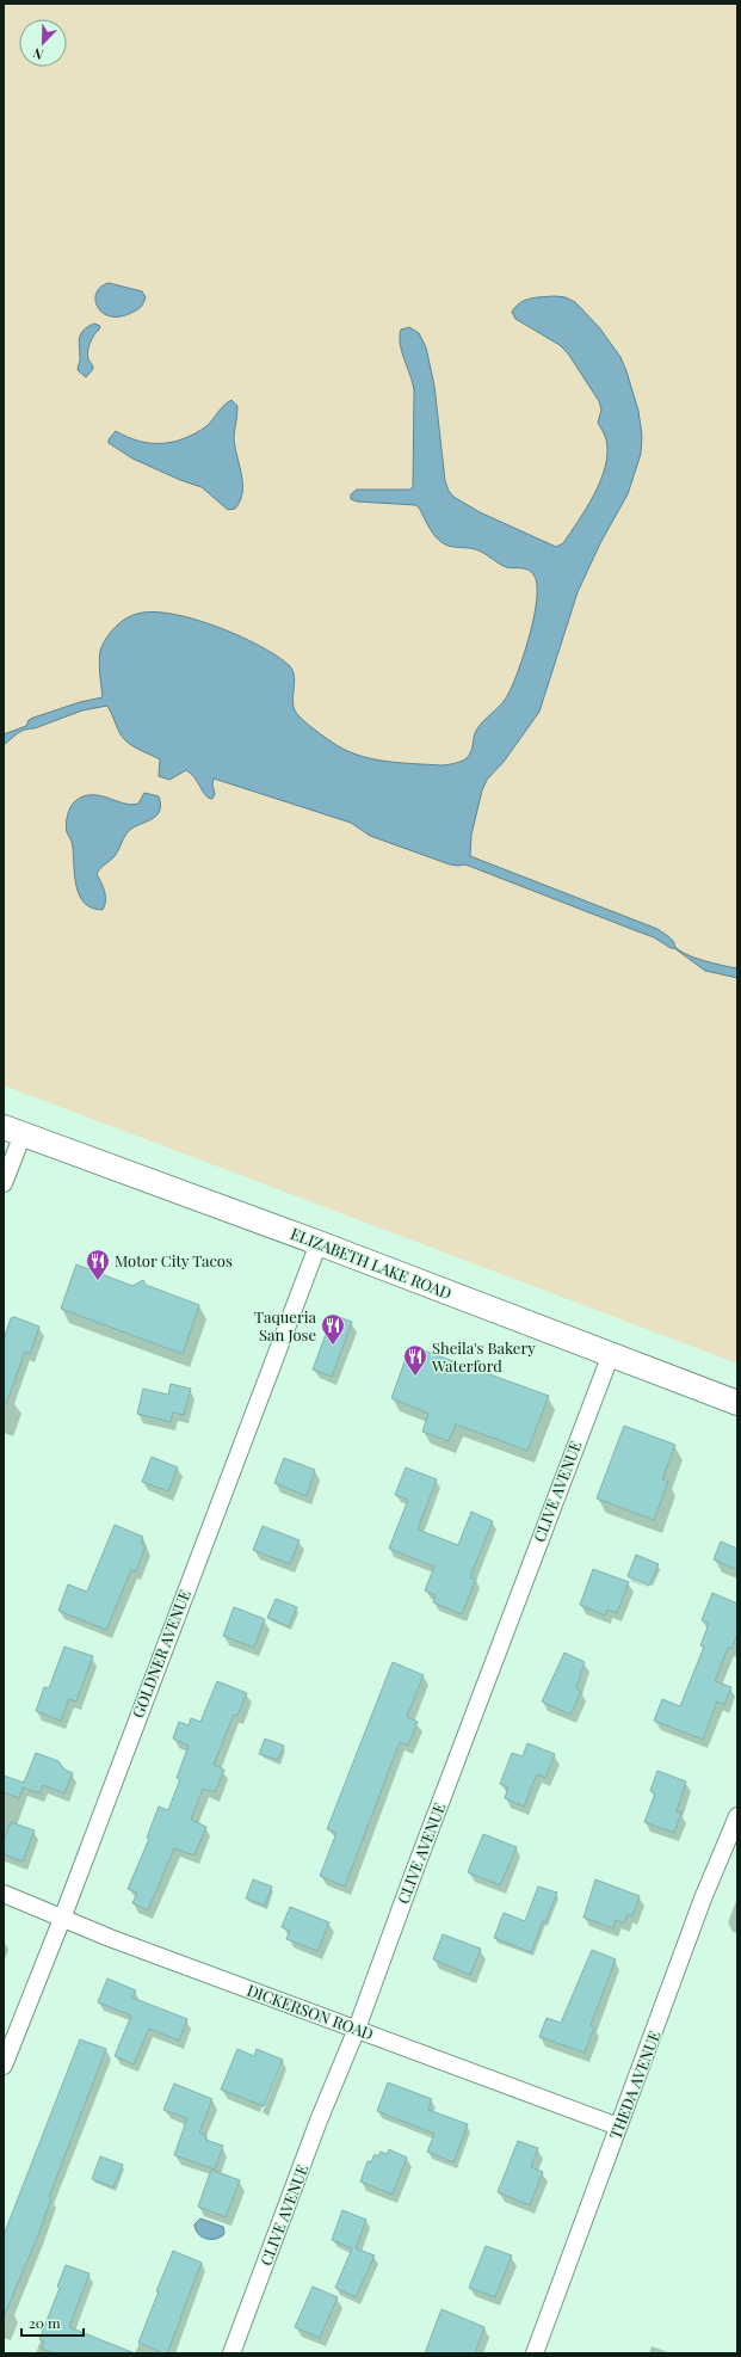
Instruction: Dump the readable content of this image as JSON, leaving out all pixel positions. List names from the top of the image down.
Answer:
{
  "streets": {
    "main road": ["ELIZABETH LAKE ROAD"],
    "street": [
      "CLIVE AVENUE",
      "GOLDNER AVENUE",
      "DICKERSON ROAD",
      "THEDA AVENUE"
    ]
  },
  "crossings": [
    ["ELIZABETH LAKE ROAD", "CLIVE AVENUE"],
    ["ELIZABETH LAKE ROAD", "GOLDNER AVENUE"],
    ["CLIVE AVENUE", "DICKERSON ROAD"],
    ["GOLDNER AVENUE", "DICKERSON ROAD"],
    ["DICKERSON ROAD", "THEDA AVENUE"]
  ],
  "places": {
    "restaurant": ["Motor City Tacos", "Taqueria San Jose", "Sheila's Bakery Waterford"]
  },
  "scale_bar": "20 m",
  "north": "bottom left"
}
